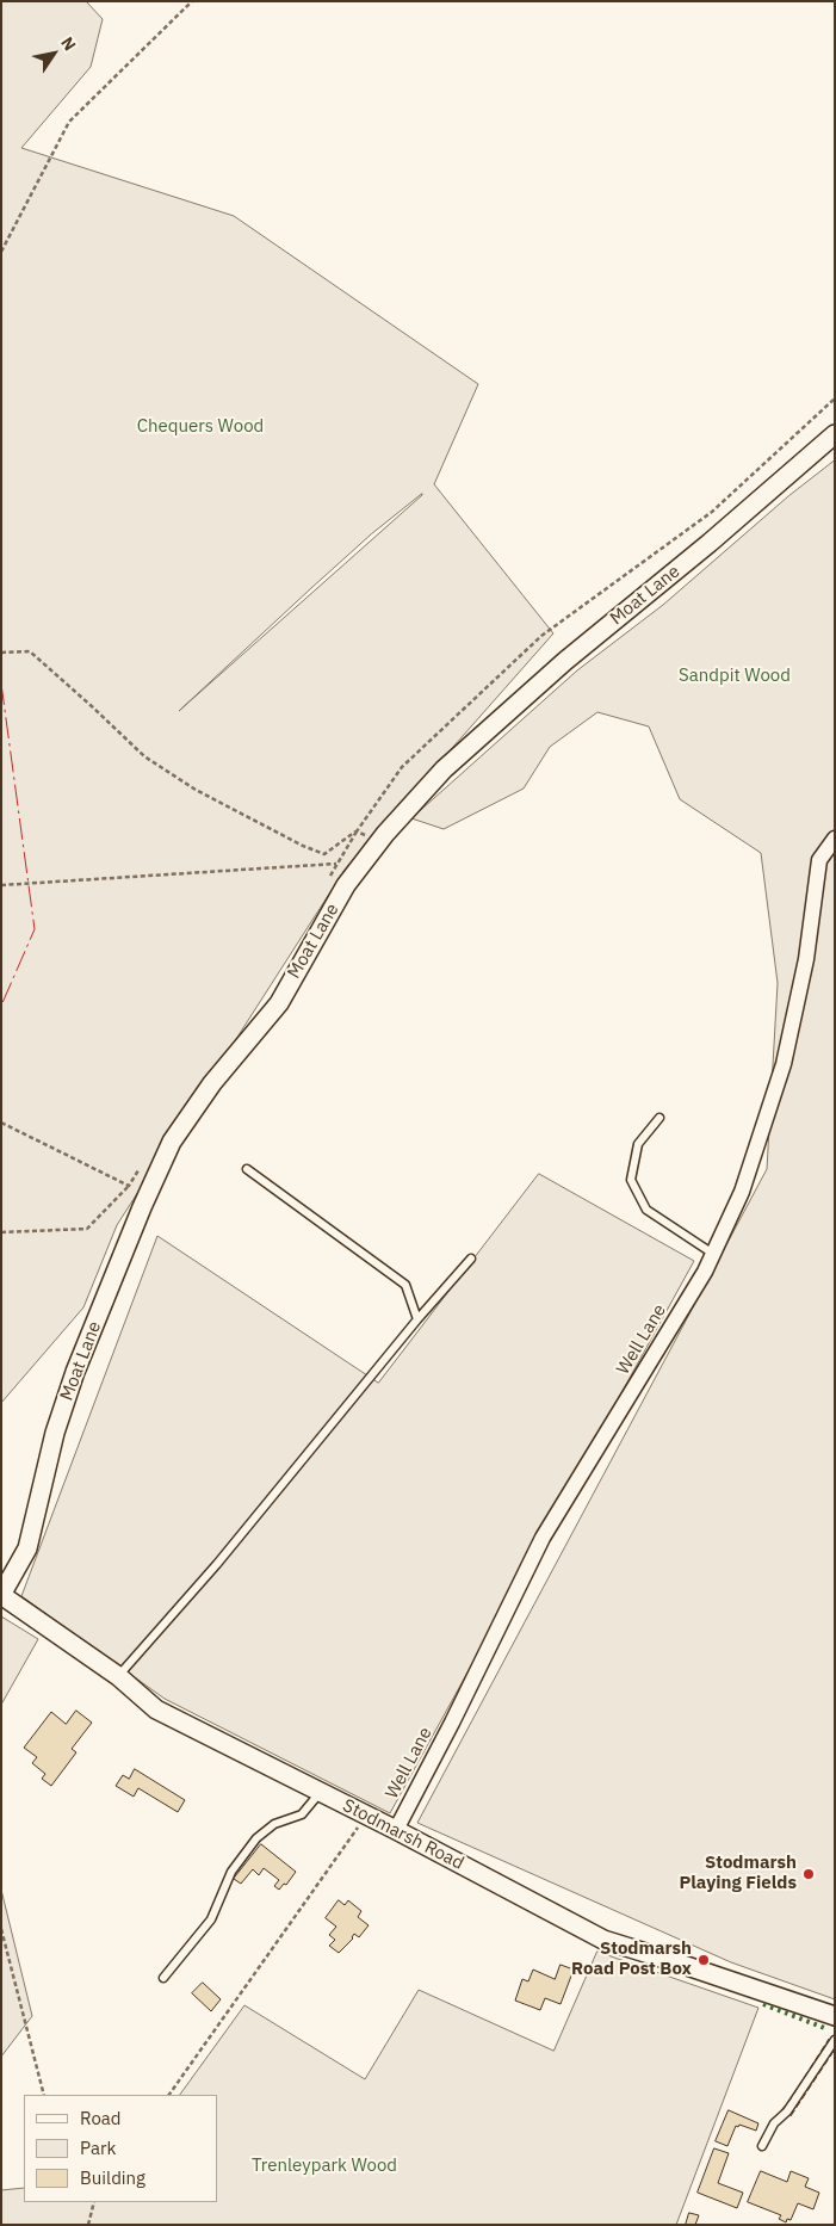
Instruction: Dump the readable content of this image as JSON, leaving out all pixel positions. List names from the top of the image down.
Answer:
{
  "streets": {
    "street": ["Moat Lane", "Well Lane", "Stodmarsh Road"]
  },
  "crossings": [
    ["Moat Lane", "Stodmarsh Road"],
    ["Well Lane", "Stodmarsh Road"]
  ],
  "parks": ["Chequers Wood", "Sandpit Wood", "Trenleypark Wood"],
  "places": ["Stodmarsh Playing Fields", "Stodmarsh Road Post Box"],
  "legend": ["Road", "Park", "Building"],
  "north": "top right"
}
